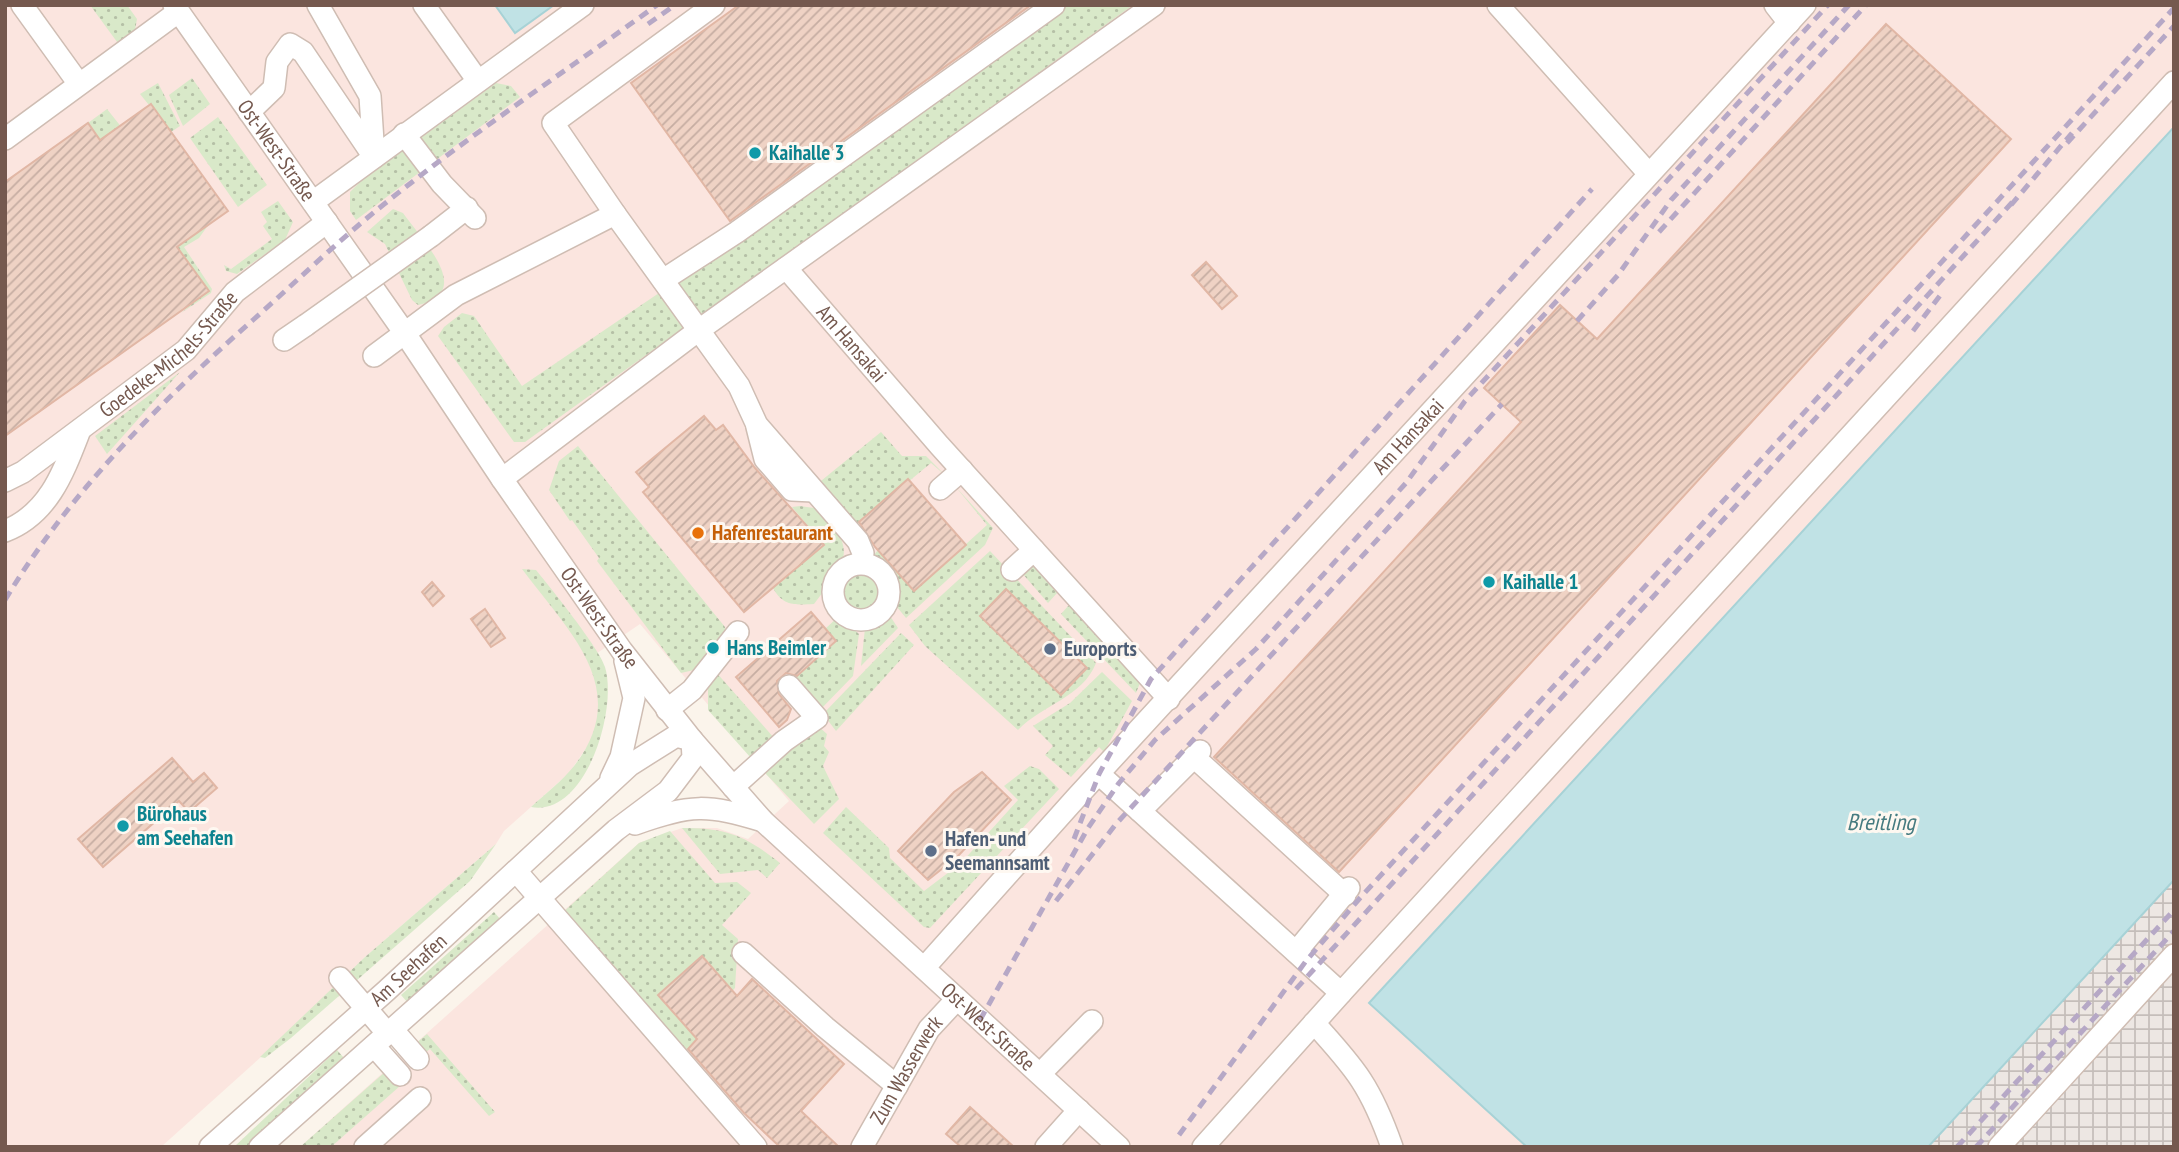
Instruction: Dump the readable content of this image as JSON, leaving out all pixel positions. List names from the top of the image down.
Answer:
{
  "streets": {
    "street": [
      "Ost-West-Straße",
      "Am Hansakai",
      "Goedeke-Michels-Straße",
      "Am Seehafen",
      "Zum Wasserwerk"
    ]
  },
  "crossings": [
    ["Ost-West-Straße", "Am Hansakai"],
    ["Ost-West-Straße", "Goedeke-Michels-Straße"],
    ["Ost-West-Straße", "Am Seehafen"],
    ["Ost-West-Straße", "Zum Wasserwerk"]
  ],
  "water": ["Breitling"],
  "places": [
    "Kaihalle 3",
    "Hafenrestaurant",
    "Kaihalle 1",
    "Hans Beimler",
    "Euroports",
    "Bürohaus am Seehafen",
    "Hafen- und Seemannsamt"
  ]
}
